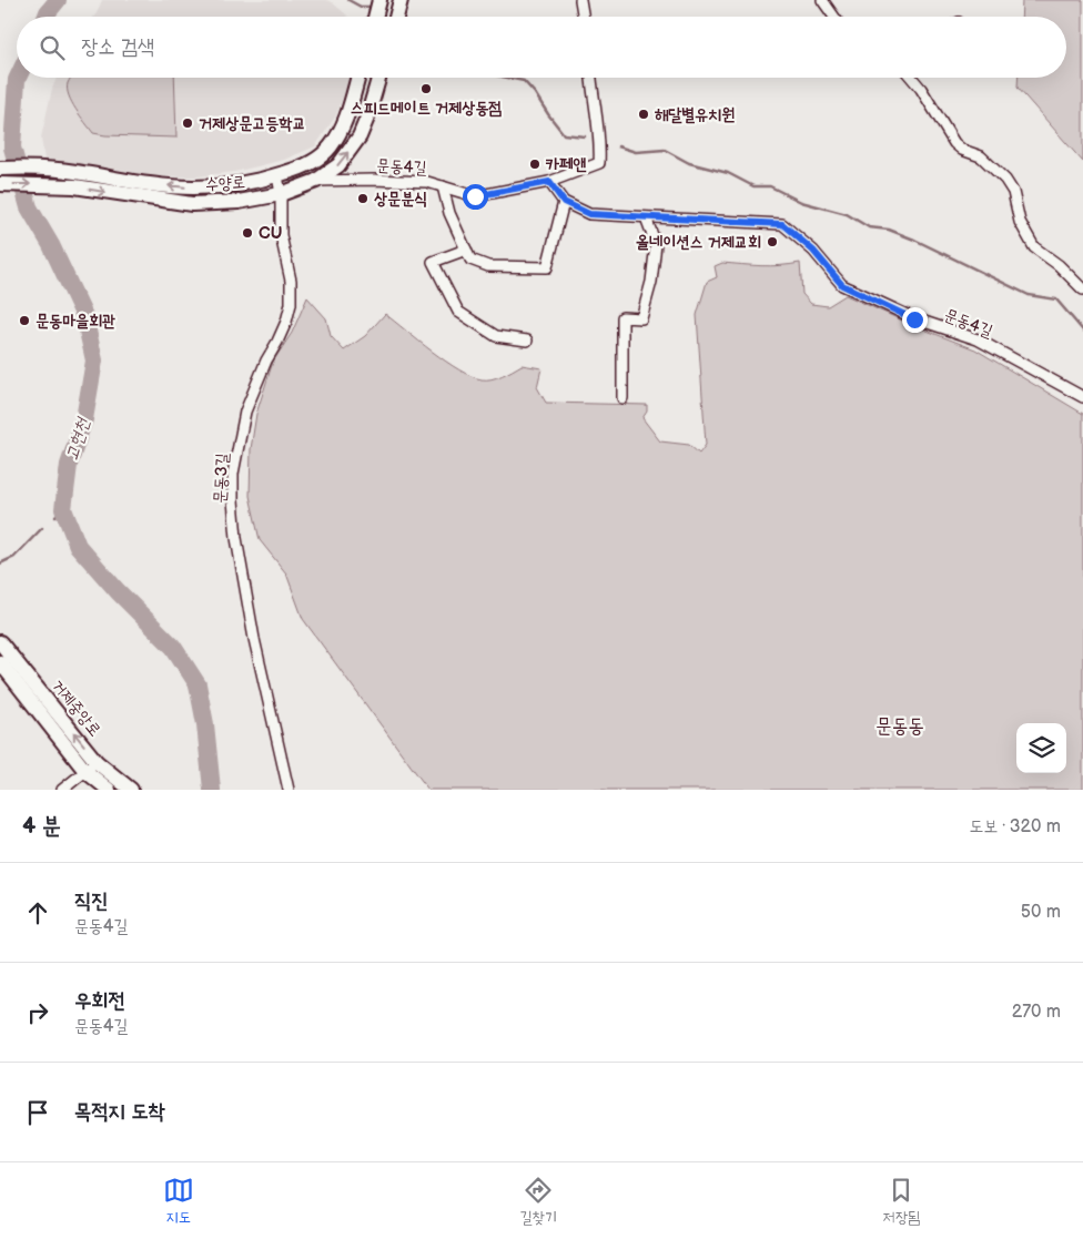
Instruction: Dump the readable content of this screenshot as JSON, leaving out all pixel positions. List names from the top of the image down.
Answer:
{
  "streets": {
    "street": [
      "문동4길",
      "수양로",
      "문동3길",
      "거제중앙로"
    ]
  },
  "crossings": [
    ["문동4길", "수양로"],
    ["수양로", "문동3길"]
  ],
  "districts": ["문동동"],
  "water": ["고현천"],
  "places": [
    "스피드메이트 거제상동점",
    "해달별유치원",
    "거제상문고등학교",
    "카페앤",
    "상문분식",
    "CU",
    "올네이션스 거제교회",
    "문동마을회관"
  ],
  "page": {
    "search": "장소 검색",
    "heading": ["4 분", "도보 · 320 m"],
    "list": [
      ["직진", "문동4길", "50 m"],
      ["우회전", "문동4길", "270 m"],
      "목적지 도착"
    ],
    "nav": ["지도", "길찾기", "저장됨"]
  }
}
